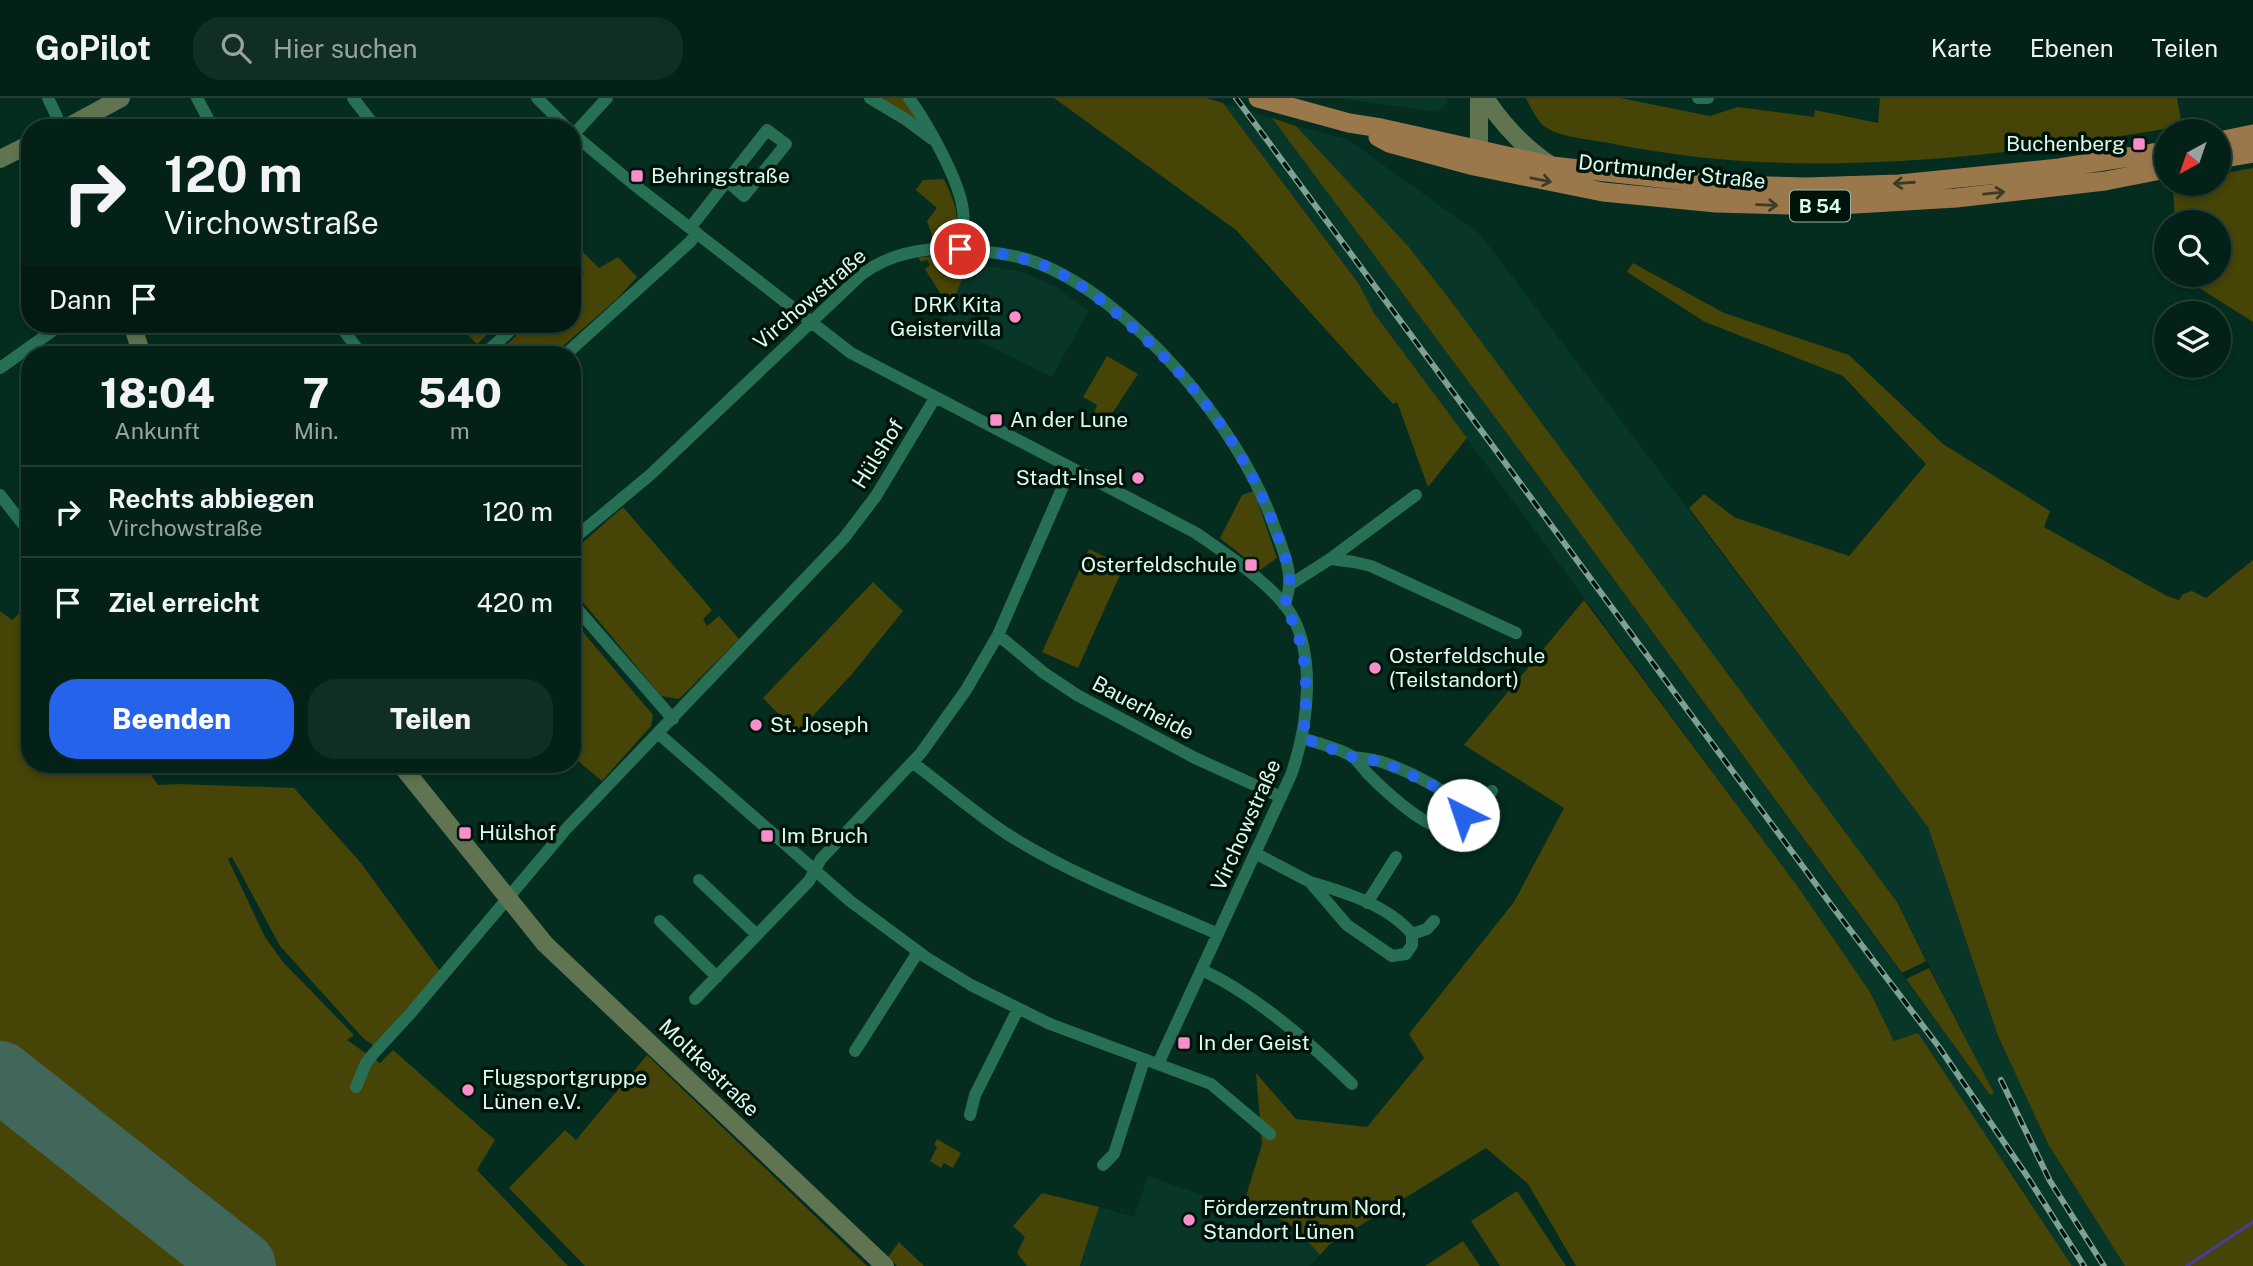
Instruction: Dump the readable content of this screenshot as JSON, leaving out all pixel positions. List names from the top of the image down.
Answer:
{
  "streets": {
    "main road": ["Dortmunder Straße", "B 54"],
    "street": [
      "Virchowstraße",
      "Hülshof",
      "Bauerheide",
      "Moltkestraße"
    ]
  },
  "crossings": [
    ["Virchowstraße", "Bauerheide"],
    ["Hülshof", "Moltkestraße"]
  ],
  "places": {
    "transit": [
      "Buchenberg",
      "Behringstraße",
      "An der Lune",
      "Osterfeldschule",
      "Hülshof",
      "Im Bruch",
      "In der Geist"
    ],
    "other": [
      "DRK Kita Geistervilla",
      "Stadt-Insel",
      "Osterfeldschule (Teilstandort)",
      "St. Joseph",
      "Flugsportgruppe Lünen e.V.",
      "Förderzentrum Nord, Standort Lünen"
    ]
  },
  "north": "bottom left",
  "page": {
    "header": "GoPilot",
    "search": "Hier suchen",
    "nav": ["Karte", "Ebenen", "Teilen"],
    "turn": ["120 m", "Virchowstraße"],
    "then": "Dann",
    "eta": [
      "18:04",
      "Ankunft",
      "7",
      "Min.",
      "540",
      "m"
    ],
    "list": [
      {
        "name": "Rechts abbiegen",
        "note": "Virchowstraße",
        "value": "120 m"
      },
      {
        "name": "Ziel erreicht",
        "value": "420 m"
      }
    ],
    "buttons": ["Beenden", "Teilen"]
  }
}
